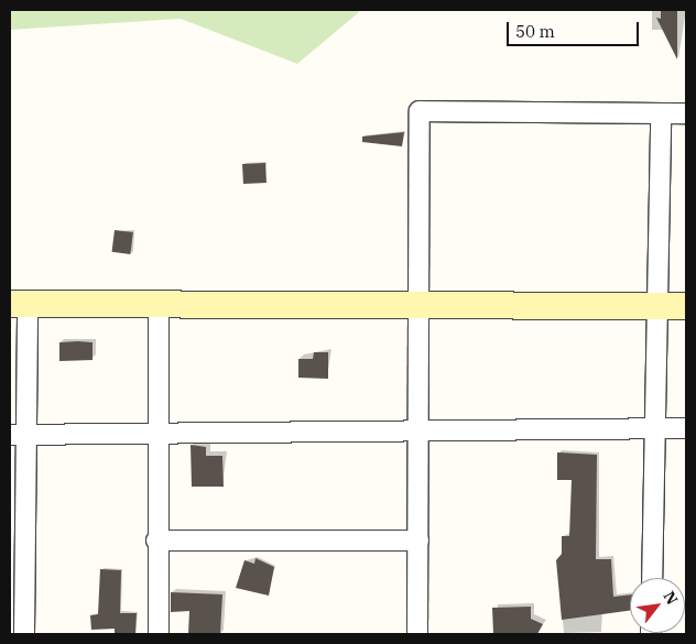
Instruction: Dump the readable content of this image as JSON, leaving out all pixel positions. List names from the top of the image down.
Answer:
{
  "scale_bar": "50 m",
  "north": "top right"
}
